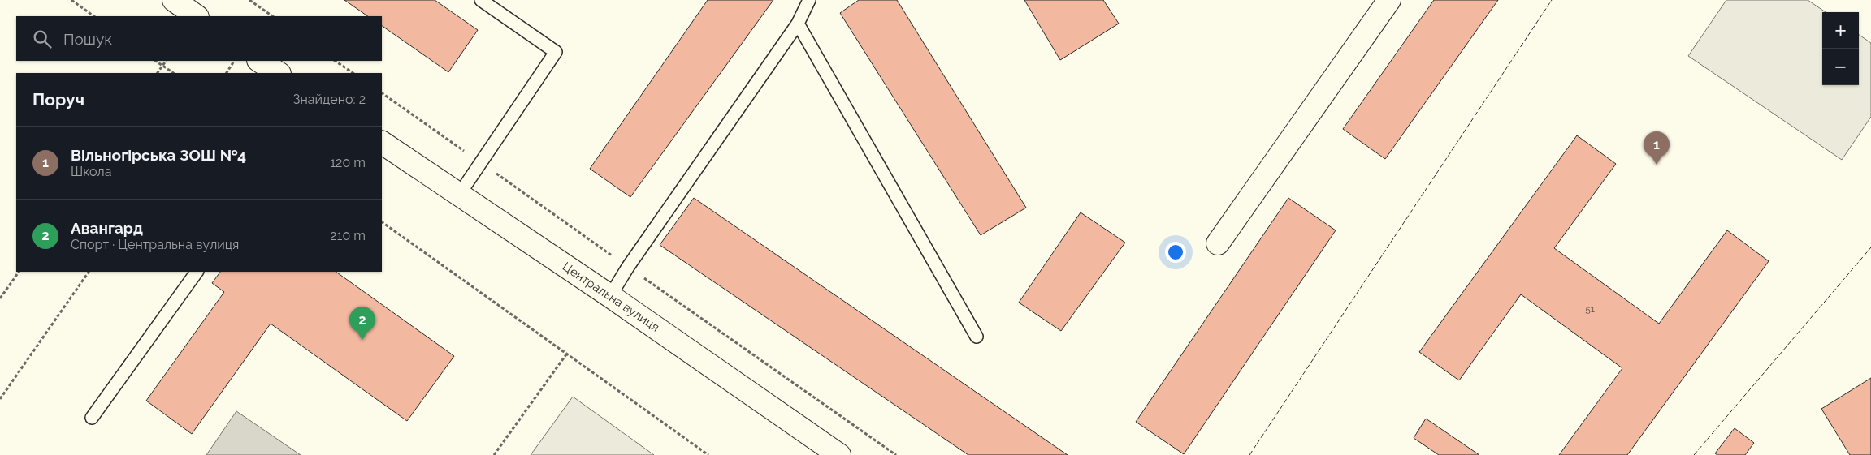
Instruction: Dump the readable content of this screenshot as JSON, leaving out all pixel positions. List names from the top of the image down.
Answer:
{
  "streets": {
    "main road": ["Центральна вулиця"]
  },
  "house_numbers": ["51"],
  "page": {
    "map_buttons": ["+", "−"],
    "search": "Пошук",
    "heading": ["Поруч", "Знайдено: 2"],
    "list": [
      {
        "mark": "1",
        "name": "Вільногірська ЗОШ №4",
        "note": "Школа",
        "value": "120 m"
      },
      {
        "mark": "2",
        "name": "Авангард",
        "note": "Спорт · Центральна вулиця",
        "value": "210 m"
      }
    ],
    "pins": ["1", "2"]
  }
}
